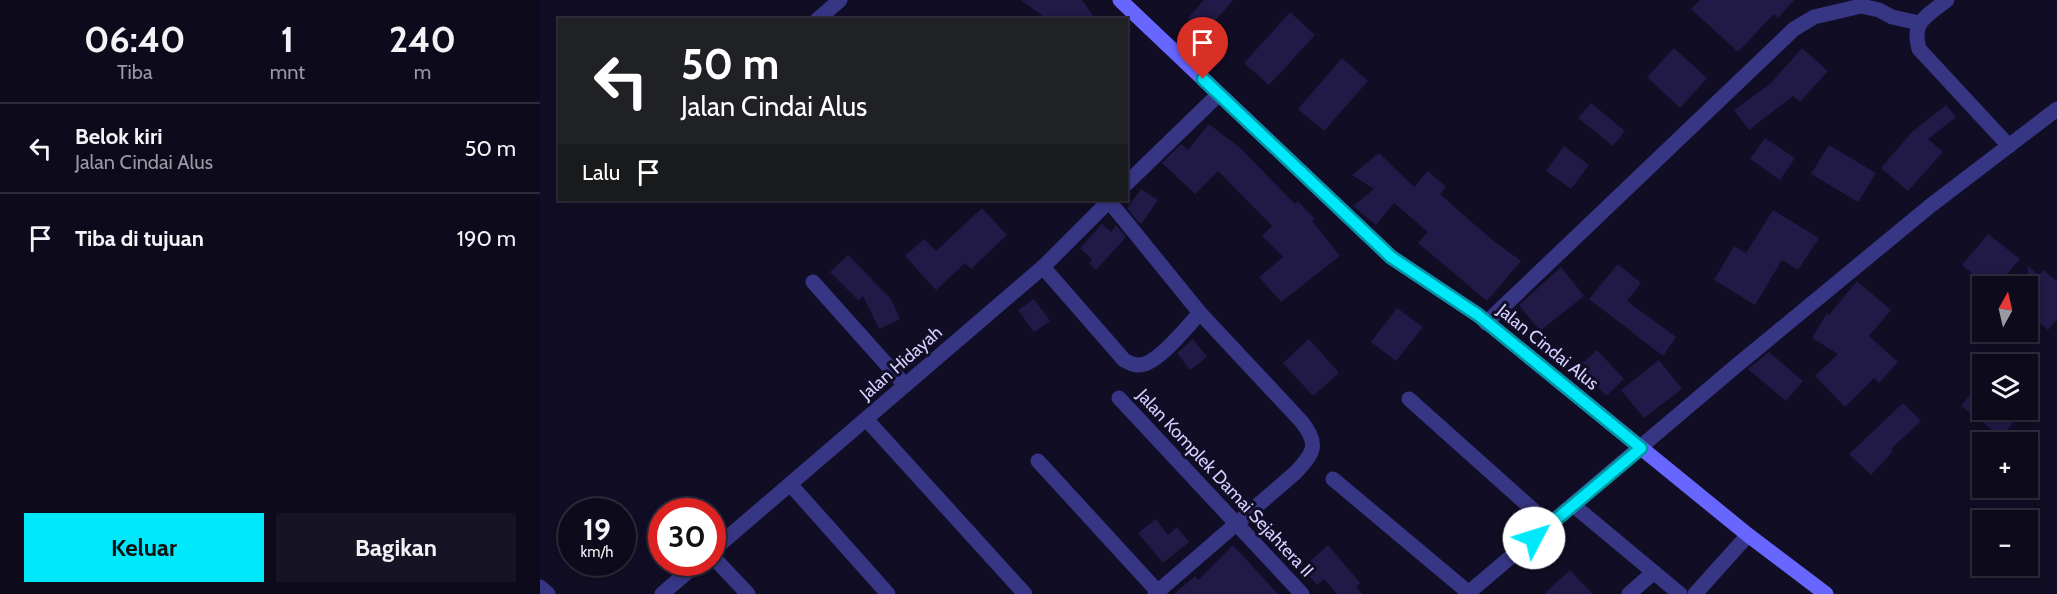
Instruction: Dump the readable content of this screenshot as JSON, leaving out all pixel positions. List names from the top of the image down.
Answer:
{
  "streets": {
    "street": ["Jalan Cindai Alus", "Jalan Hidayah", "Jalan Komplek Damai Sejahtera II"]
  },
  "north": "top",
  "page": {
    "eta": [
      "06:40",
      "Tiba",
      "1",
      "mnt",
      "240",
      "m"
    ],
    "turn": ["50 m", "Jalan Cindai Alus"],
    "list": [
      {
        "name": "Belok kiri",
        "note": "Jalan Cindai Alus",
        "value": "50 m"
      },
      {
        "name": "Tiba di tujuan",
        "value": "190 m"
      }
    ],
    "then": "Lalu",
    "map_buttons": ["+", "−"],
    "speed": "19 km/h",
    "limit": "30",
    "buttons": ["Keluar", "Bagikan"]
  }
}
